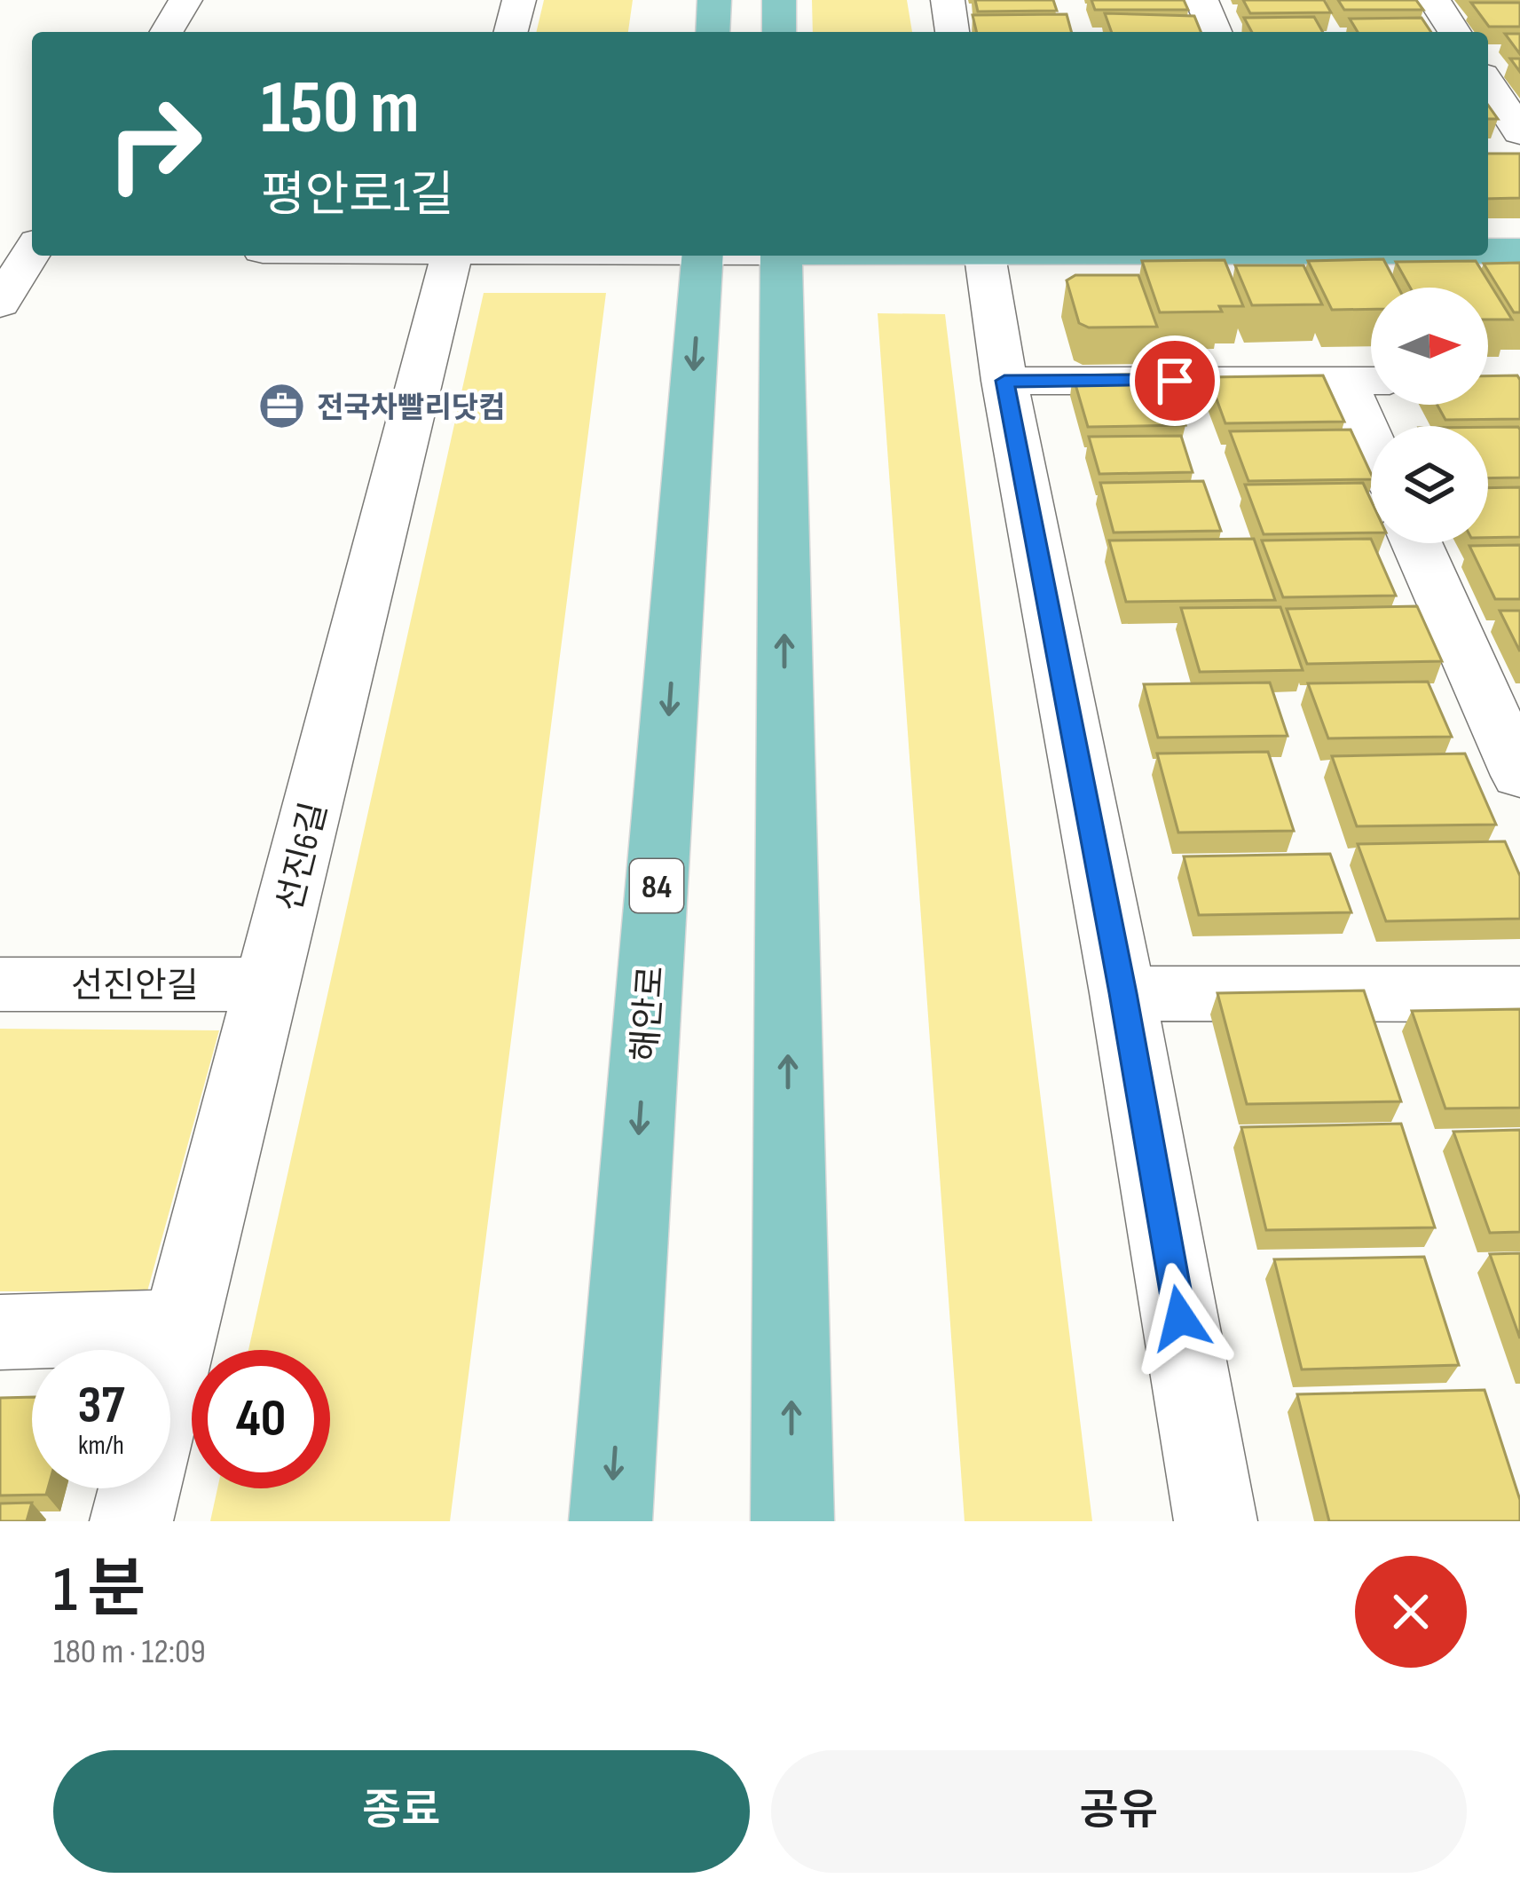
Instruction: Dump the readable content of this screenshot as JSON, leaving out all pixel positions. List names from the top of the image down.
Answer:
{
  "streets": {
    "main road": ["84", "해안로"],
    "street": ["선진6길", "선진안길"]
  },
  "crossings": [
    ["선진6길", "선진안길"]
  ],
  "places": {
    "office": ["전국차빨리닷컴"]
  },
  "north": "right",
  "page": {
    "turn": ["150 m", "평안로1길"],
    "speed": "37 km/h",
    "limit": "40",
    "heading": ["1 분", "180 m · 12:09"],
    "buttons": ["종료", "공유"]
  }
}
